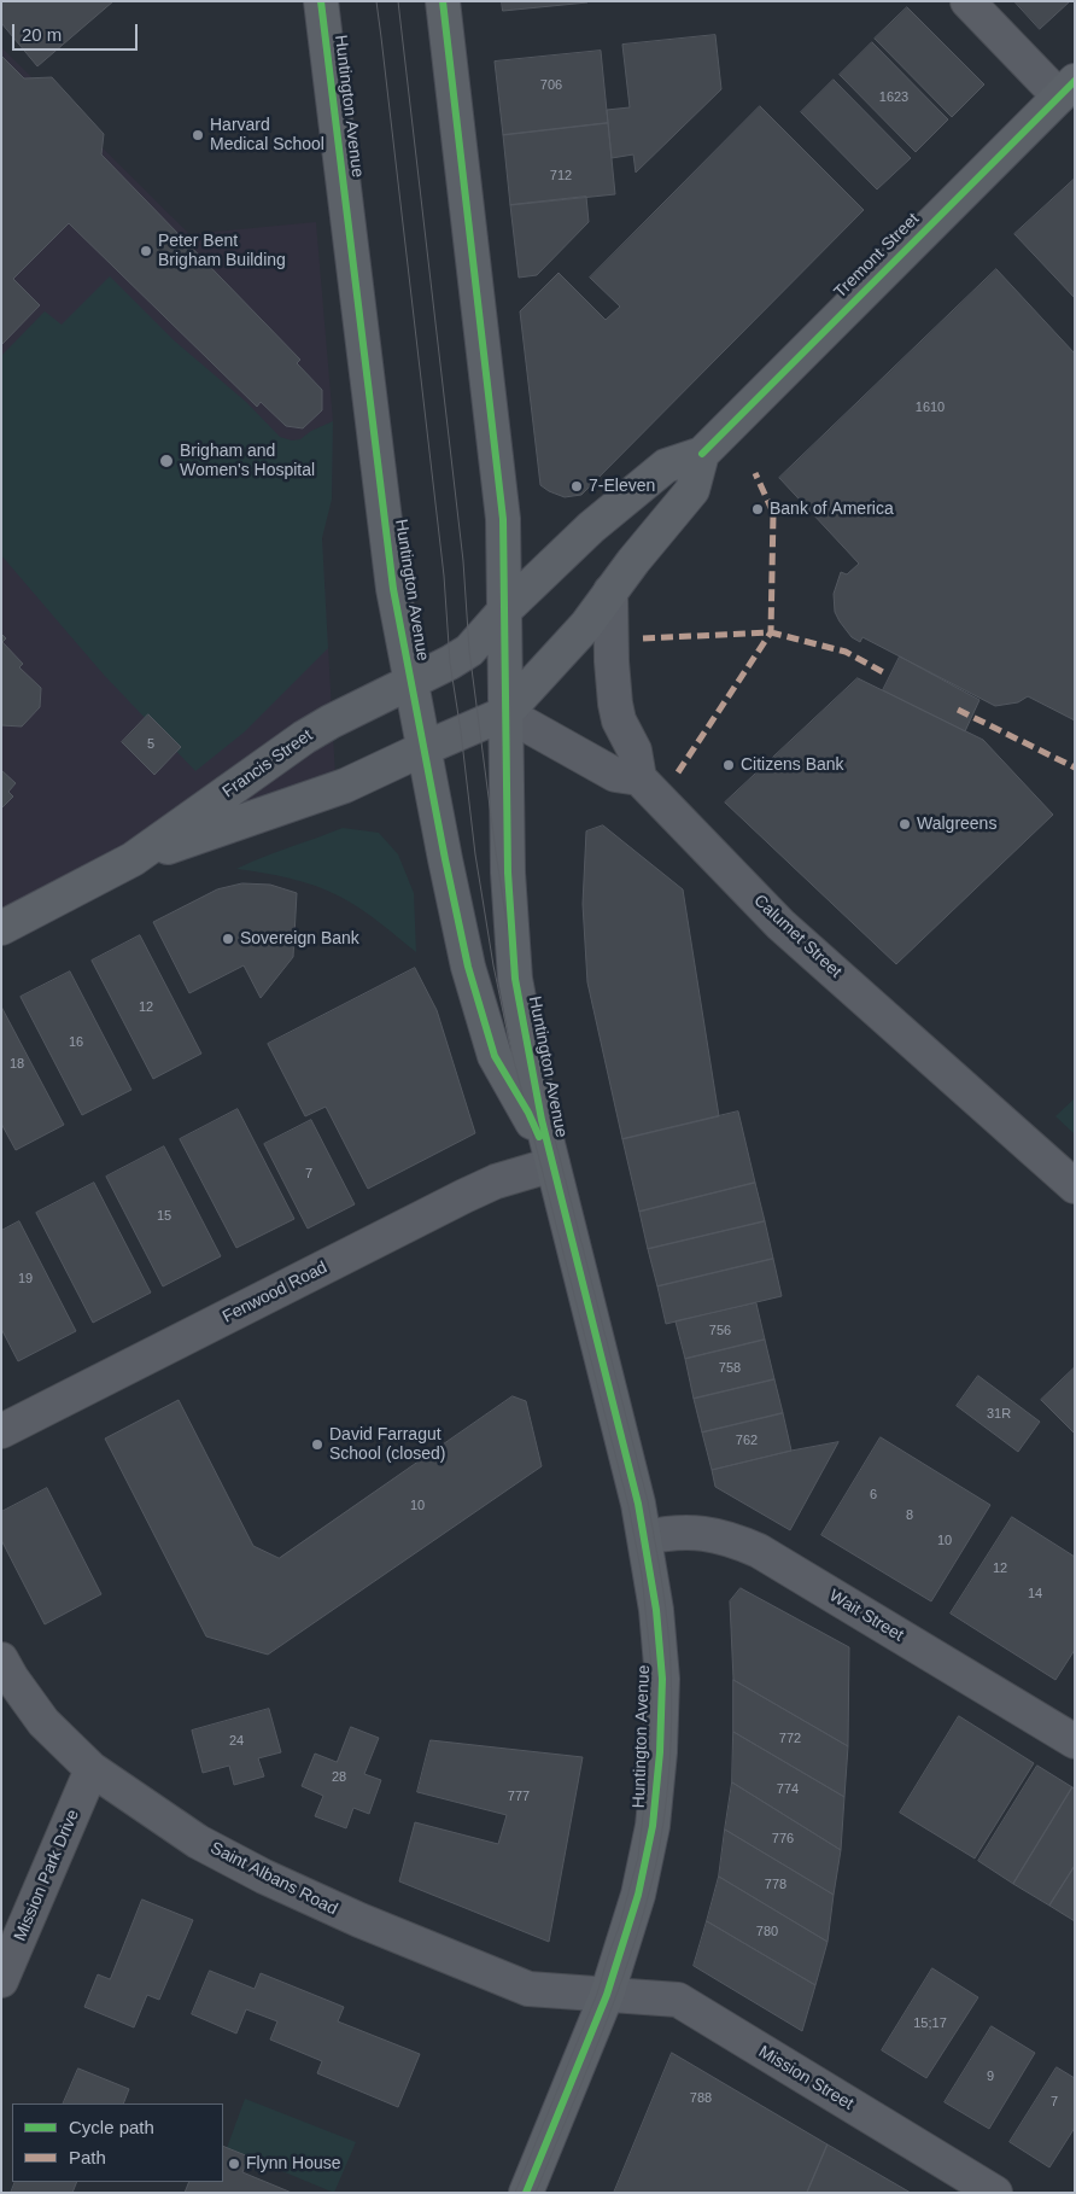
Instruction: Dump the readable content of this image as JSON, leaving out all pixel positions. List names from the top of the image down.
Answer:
{
  "streets": {
    "main road": ["Huntington Avenue", "Tremont Street", "Francis Street"],
    "street": [
      "Calumet Street",
      "Fenwood Road",
      "Wait Street",
      "Mission Park Drive",
      "Saint Albans Road",
      "Mission Street"
    ]
  },
  "crossings": [
    ["Huntington Avenue", "Tremont Street"],
    ["Huntington Avenue", "Francis Street"],
    ["Huntington Avenue", "Fenwood Road"],
    ["Huntington Avenue", "Wait Street"],
    ["Huntington Avenue", "Saint Albans Road"],
    ["Huntington Avenue", "Mission Street"],
    ["Tremont Street", "Francis Street"],
    ["Mission Park Drive", "Saint Albans Road"],
    ["Saint Albans Road", "Mission Street"]
  ],
  "places": [
    "Harvard Medical School",
    "Peter Bent Brigham Building",
    "Brigham and Women's Hospital",
    "7-Eleven",
    "Bank of America",
    "Citizens Bank",
    "Walgreens",
    "Sovereign Bank",
    "David Farragut School (closed)",
    "Flynn House"
  ],
  "house_numbers": [
    "706",
    "1623",
    "712",
    "1610",
    "5",
    "12",
    "16",
    "18",
    "7",
    "15",
    "19",
    "756",
    "758",
    "31R",
    "762",
    "6",
    "10",
    "8",
    "10",
    "12",
    "14",
    "772",
    "24",
    "28",
    "774",
    "777",
    "776",
    "778",
    "780",
    "15;17",
    "9",
    "788",
    "7"
  ],
  "legend": ["Cycle path", "Path"],
  "scale_bar": "20 m"
}
